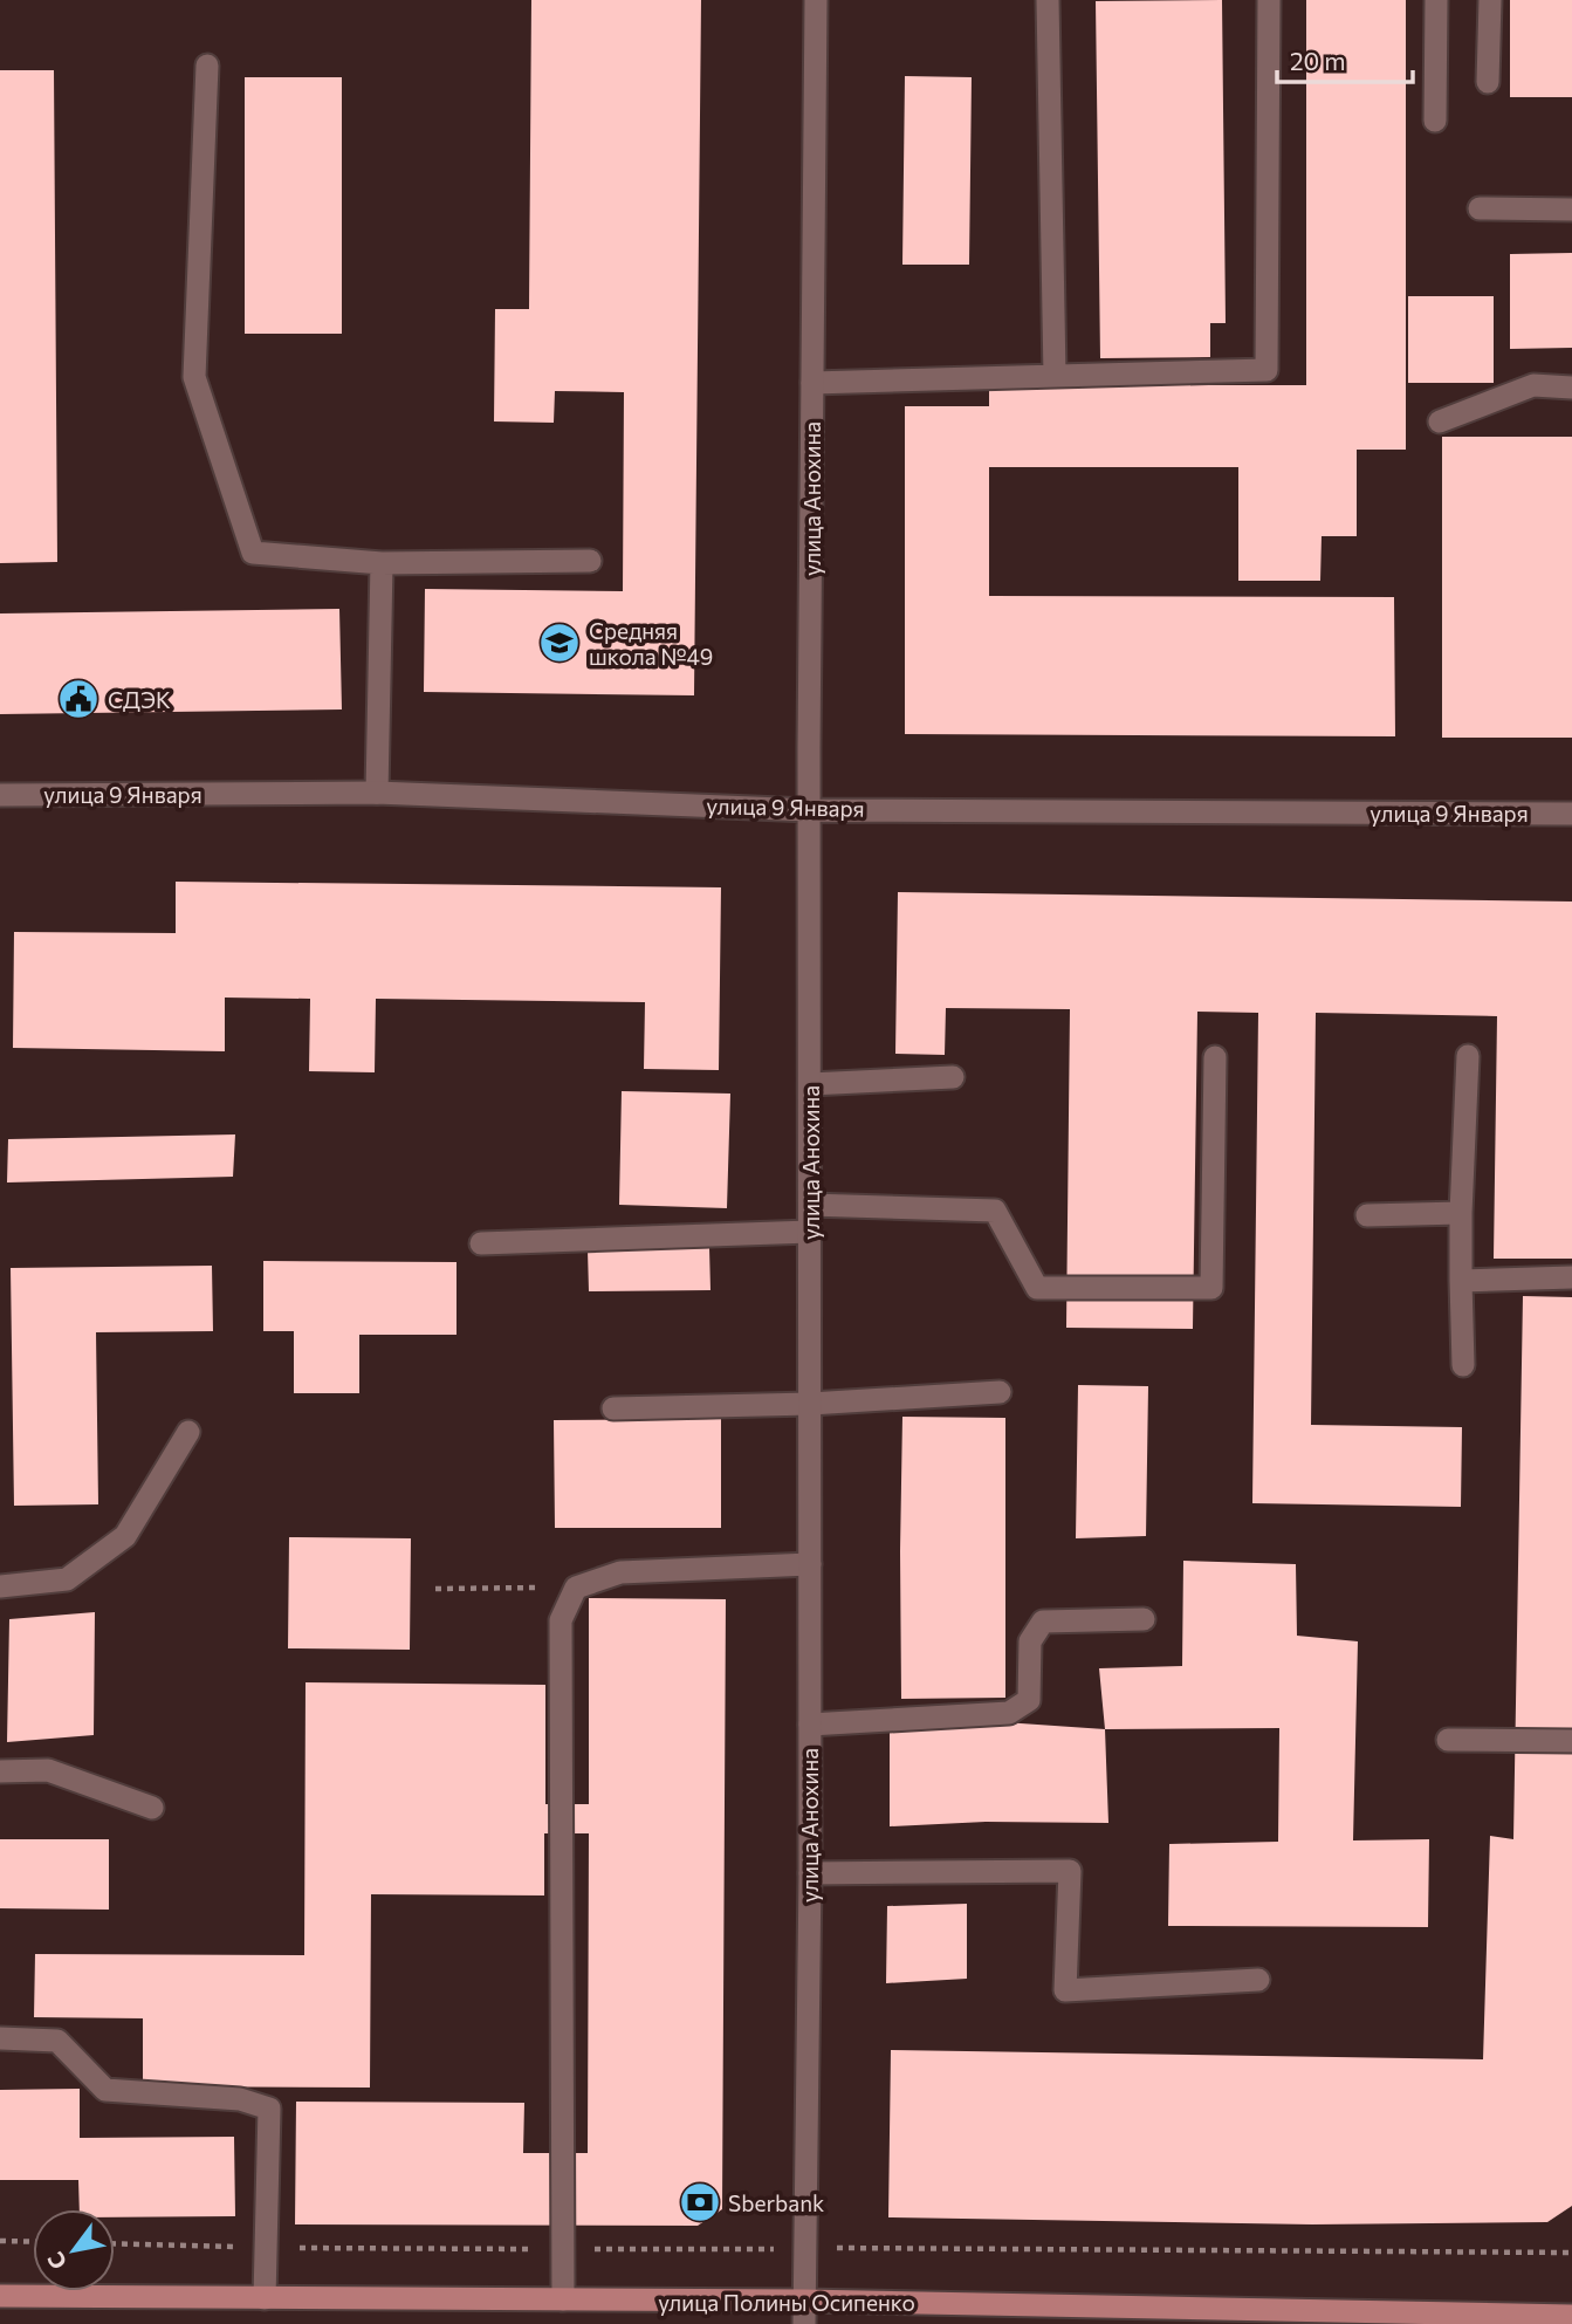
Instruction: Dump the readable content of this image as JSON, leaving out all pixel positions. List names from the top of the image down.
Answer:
{
  "streets": {
    "main road": ["улица Полины Осипенко"],
    "street": ["улица Анохина", "улица 9 Января"]
  },
  "crossings": [
    ["улица Анохина", "улица 9 Января"],
    ["улица Анохина", "улица Полины Осипенко"]
  ],
  "places": {
    "school or university": ["Средняя школа №49"],
    "public building": ["СДЭК"],
    "bank": ["Sberbank"]
  },
  "scale_bar": "20 m",
  "north": "bottom left"
}
